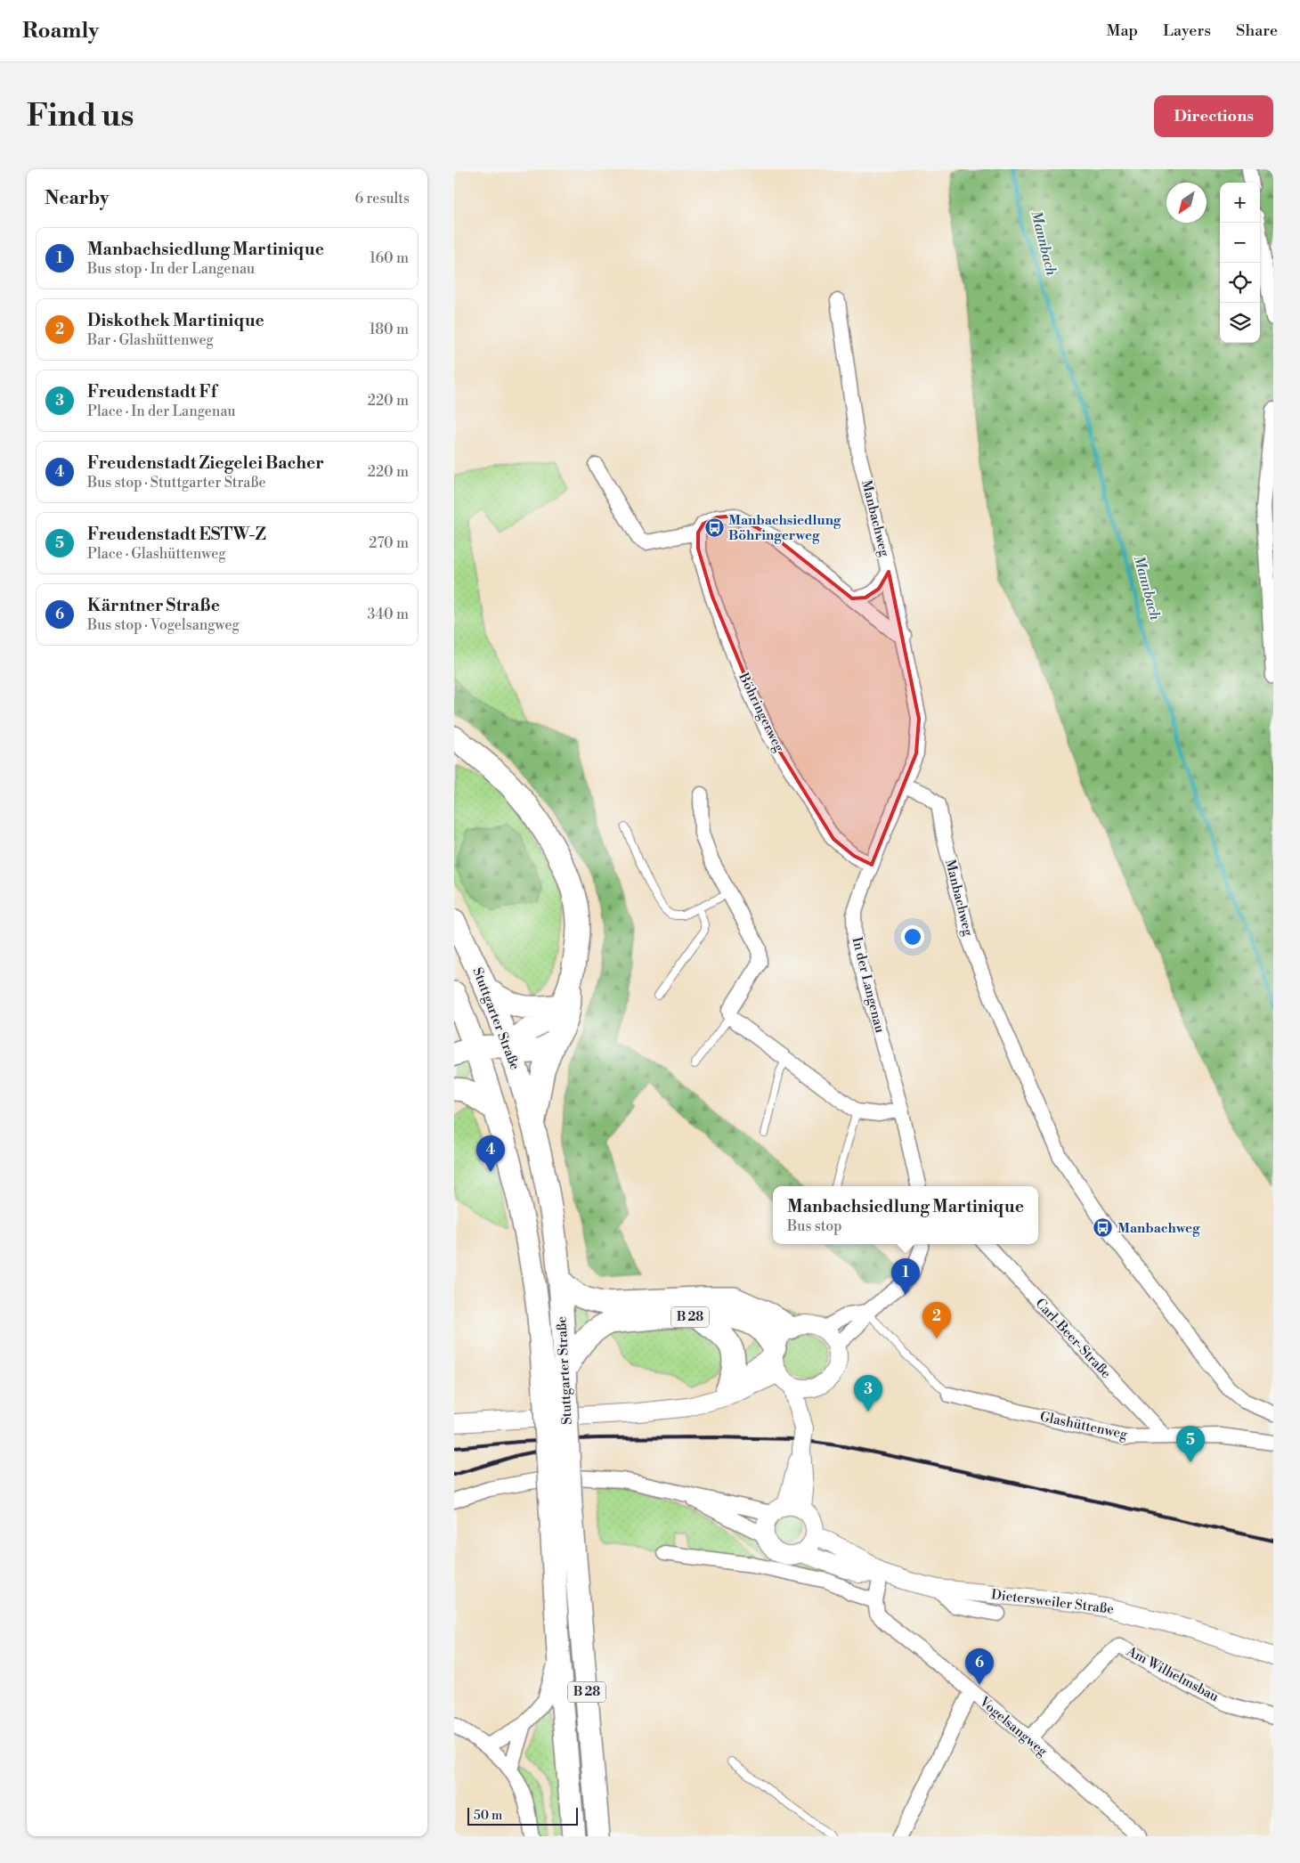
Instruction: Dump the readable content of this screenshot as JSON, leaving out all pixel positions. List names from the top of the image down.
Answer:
{
  "streets": {
    "main road": ["Stuttgarter Straße", "B 28"],
    "street": [
      "Manbachweg",
      "Böhringerweg",
      "In der Langenau",
      "Carl-Beer-Straße",
      "Glashüttenweg",
      "Dietersweiler Straße",
      "Am Wilhelmsbau",
      "Vogelsangweg"
    ]
  },
  "crossings": [
    ["Manbachweg", "In der Langenau"],
    ["Böhringerweg", "In der Langenau"],
    ["Stuttgarter Straße", "B 28"],
    ["Carl-Beer-Straße", "Glashüttenweg"],
    ["Am Wilhelmsbau", "Vogelsangweg"]
  ],
  "water": ["Mannbach"],
  "places": {
    "bus stop": ["Manbachsiedlung Böhringerweg", "Manbachweg"]
  },
  "scale_bar": "50 m",
  "north": "bottom left",
  "page": {
    "header": "Roamly",
    "nav": ["Map", "Layers", "Share"],
    "buttons": "Directions",
    "title": "Find us",
    "heading": ["Nearby", "6 results"],
    "map_buttons": ["+", "−"],
    "list": [
      {
        "mark": "1",
        "name": "Manbachsiedlung Martinique",
        "note": "Bus stop · In der Langenau",
        "value": "160 m"
      },
      {
        "mark": "2",
        "name": "Diskothek Martinique",
        "note": "Bar · Glashüttenweg",
        "value": "180 m"
      },
      {
        "mark": "3",
        "name": "Freudenstadt Ff",
        "note": "Place · In der Langenau",
        "value": "220 m"
      },
      {
        "mark": "4",
        "name": "Freudenstadt Ziegelei Bacher",
        "note": "Bus stop · Stuttgarter Straße",
        "value": "220 m"
      },
      {
        "mark": "5",
        "name": "Freudenstadt ESTW-Z",
        "note": "Place · Glashüttenweg",
        "value": "270 m"
      },
      {
        "mark": "6",
        "name": "Kärntner Straße",
        "note": "Bus stop · Vogelsangweg",
        "value": "340 m"
      }
    ],
    "pins": [
      "4",
      "1",
      "2",
      "3",
      "5",
      "6"
    ],
    "popup": ["Manbachsiedlung Martinique", "Bus stop"],
    "scale": "50 m"
  }
}
